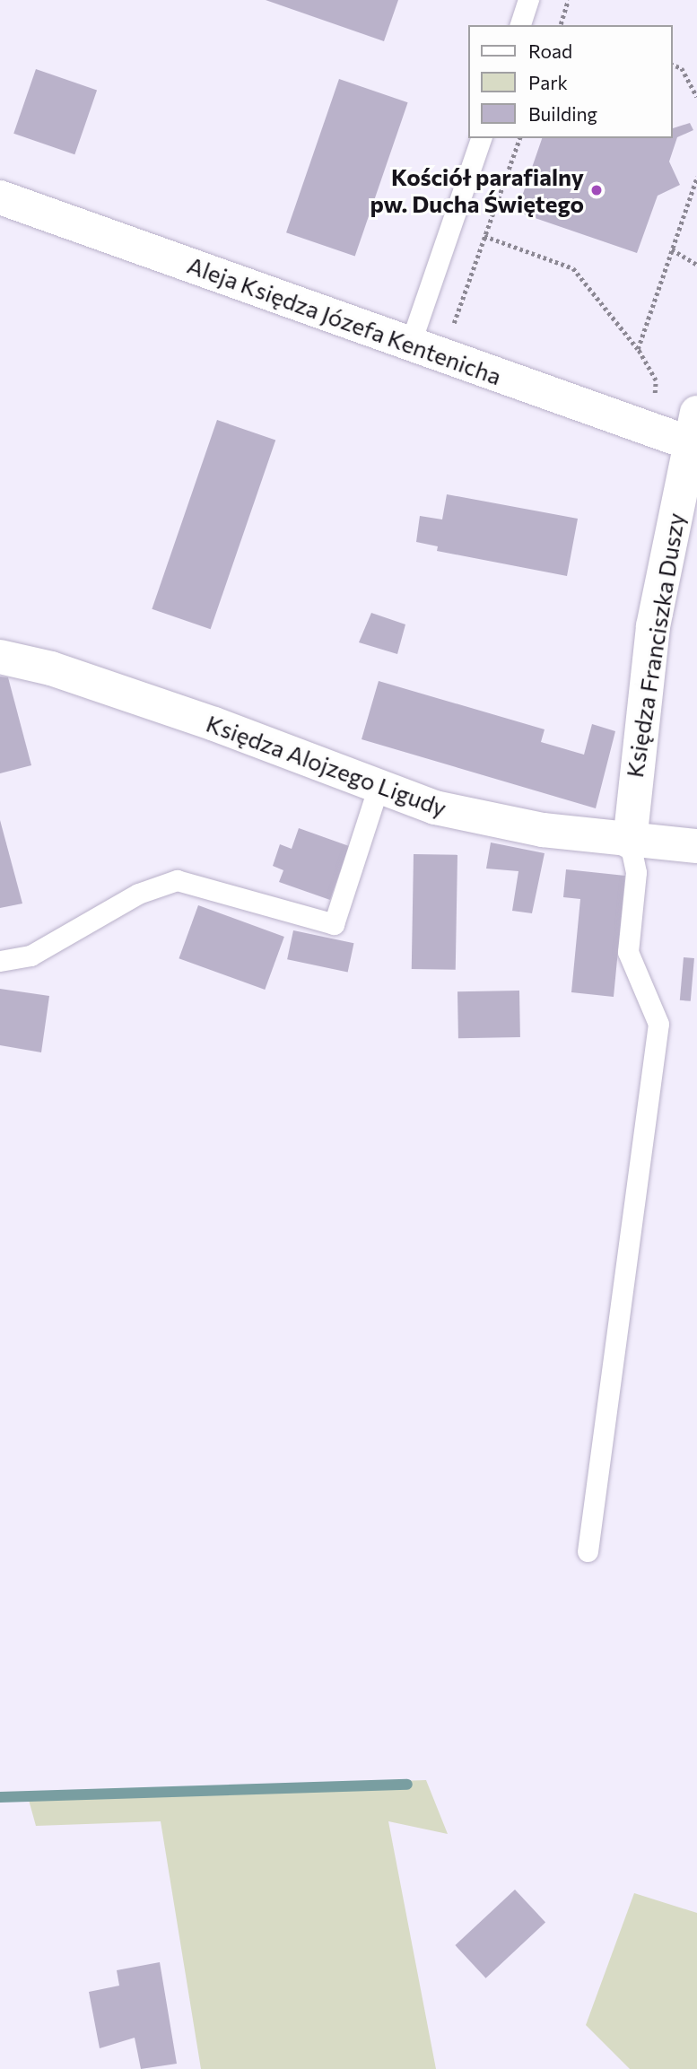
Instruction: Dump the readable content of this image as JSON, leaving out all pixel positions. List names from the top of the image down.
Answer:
{
  "streets": {
    "street": ["Aleja Księdza Józefa Kentenicha", "Księdza Franciszka Duszy", "Księdza Alojzego Ligudy"]
  },
  "crossings": [
    ["Aleja Księdza Józefa Kentenicha", "Księdza Franciszka Duszy"],
    ["Księdza Franciszka Duszy", "Księdza Alojzego Ligudy"]
  ],
  "places": ["Kościół parafialny pw. Ducha Świętego"],
  "legend": ["Road", "Park", "Building"]
}
